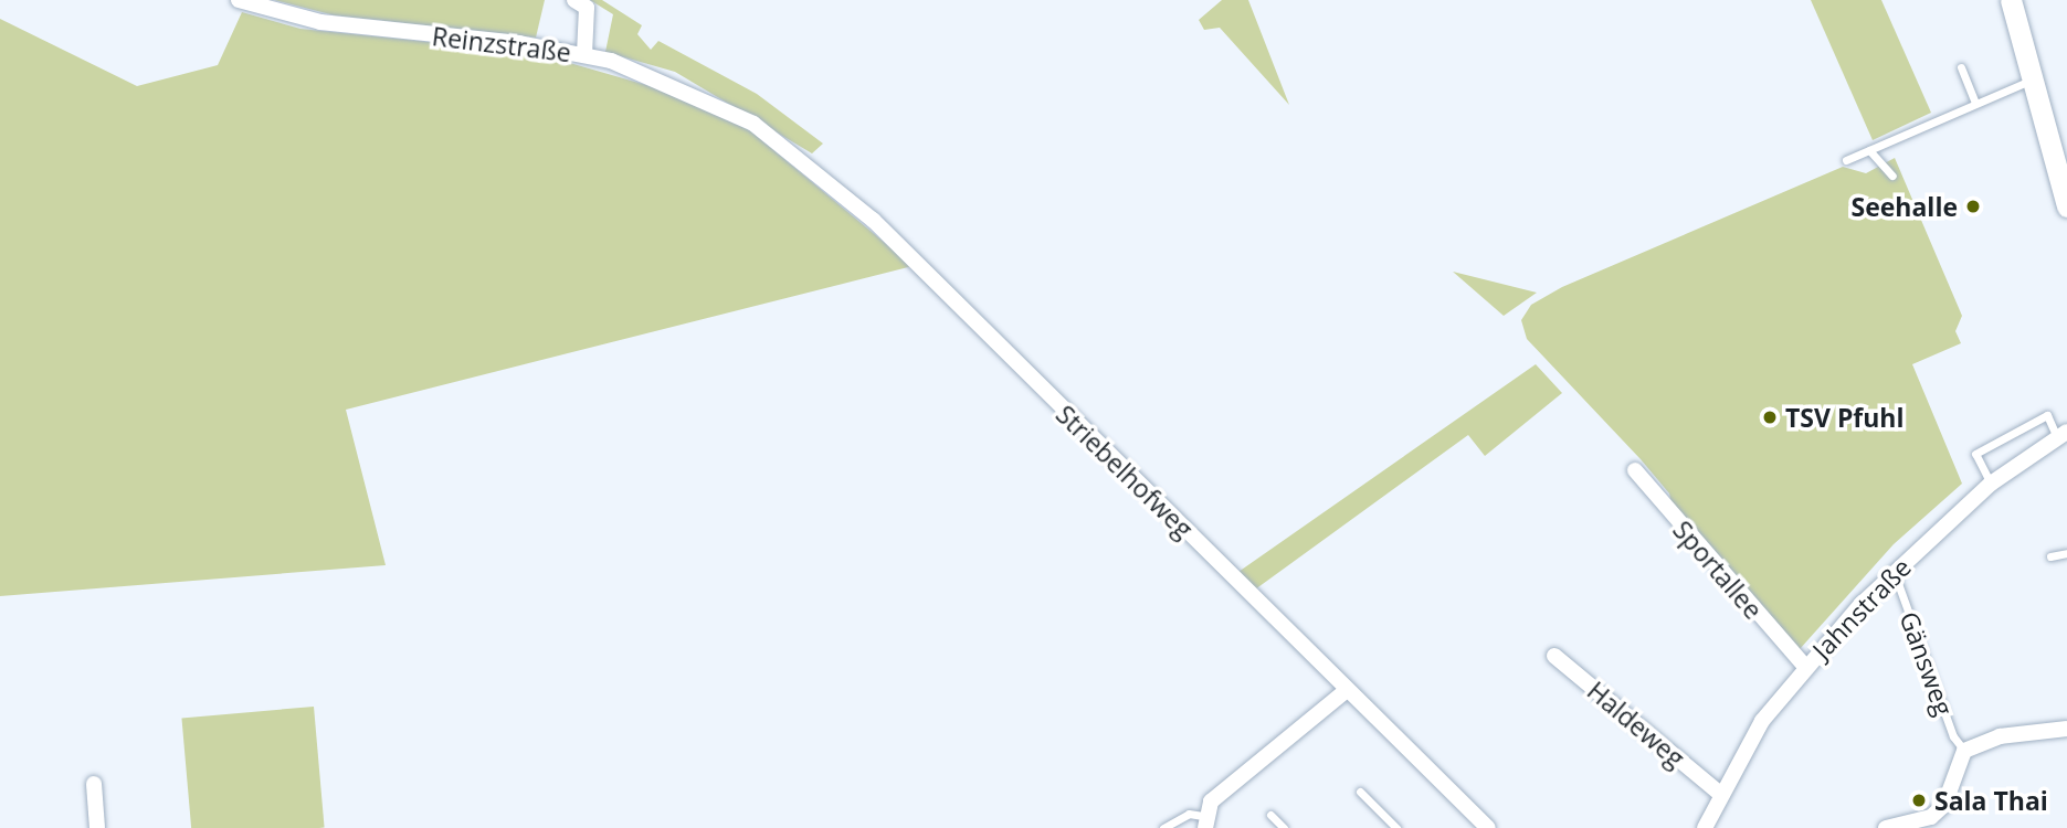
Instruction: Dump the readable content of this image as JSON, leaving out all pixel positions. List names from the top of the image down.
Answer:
{
  "streets": {
    "street": [
      "Reinzstraße",
      "Striebelhofweg",
      "Sportallee",
      "Jahnstraße",
      "Haldeweg"
    ],
    "lane": ["Gänsweg"]
  },
  "crossings": [
    ["Reinzstraße", "Striebelhofweg"],
    ["Sportallee", "Jahnstraße"],
    ["Jahnstraße", "Gänsweg"],
    ["Jahnstraße", "Haldeweg"]
  ],
  "places": ["Seehalle", "TSV Pfuhl", "Sala Thai"]
}
